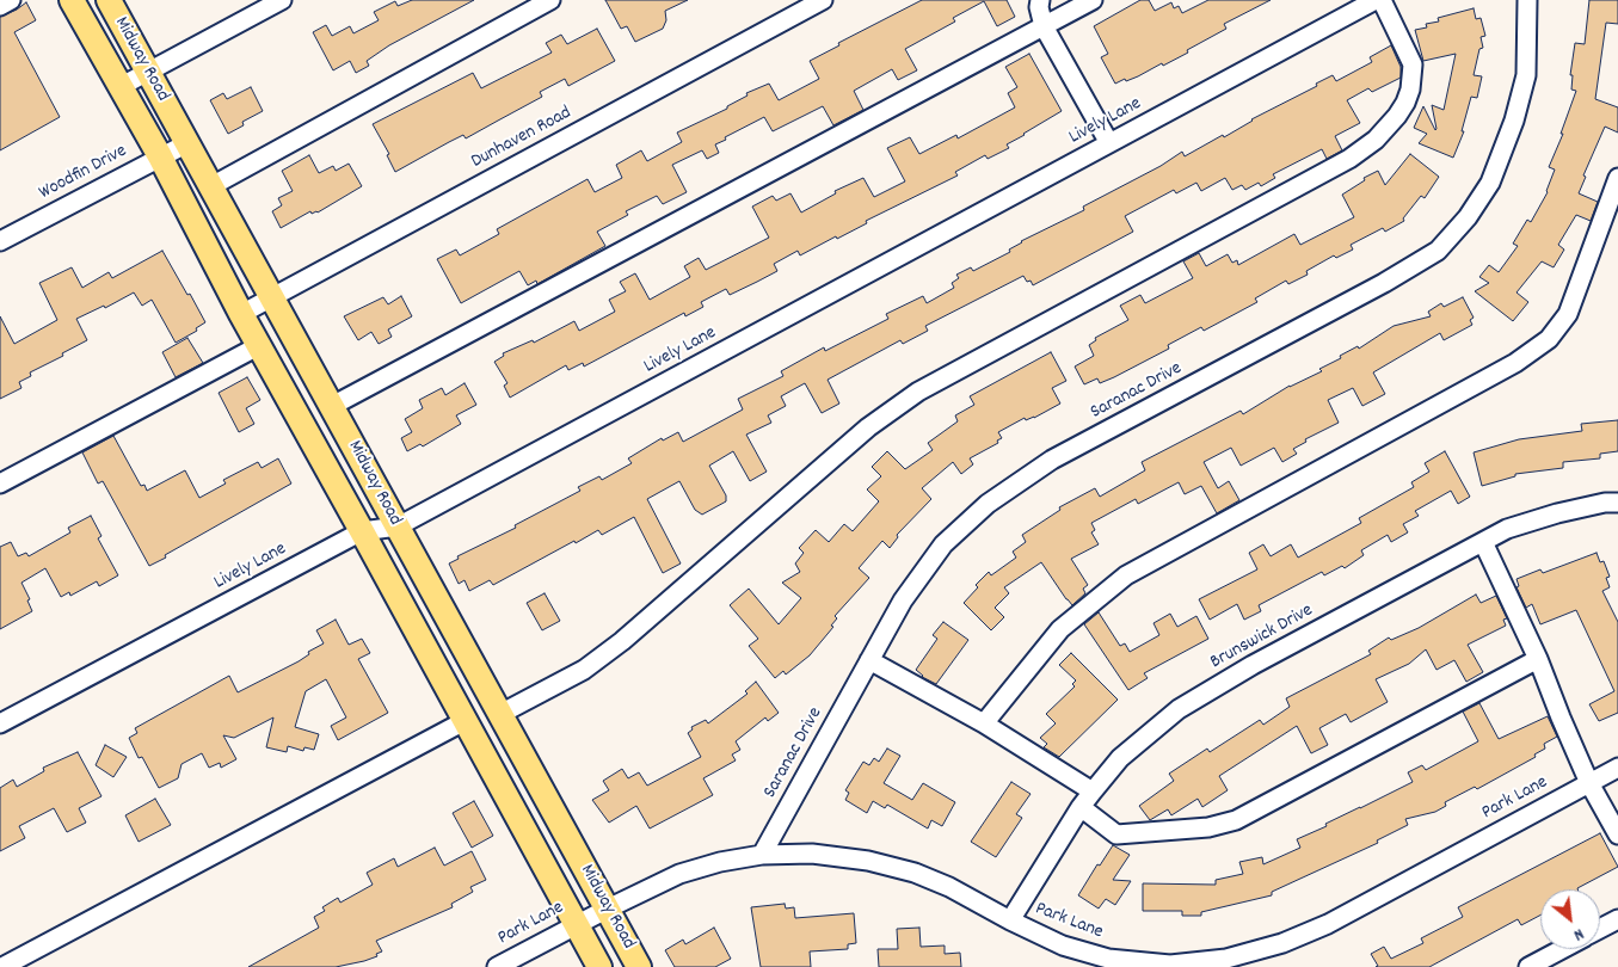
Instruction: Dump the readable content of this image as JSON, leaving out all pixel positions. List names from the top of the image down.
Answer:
{
  "streets": {
    "main road": ["Midway Road"],
    "street": [
      "Lively Lane",
      "Dunhaven Road",
      "Woodfin Drive",
      "Saranac Drive",
      "Brunswick Drive",
      "Park Lane"
    ]
  },
  "crossings": [
    ["Midway Road", "Lively Lane"],
    ["Midway Road", "Dunhaven Road"],
    ["Midway Road", "Woodfin Drive"],
    ["Midway Road", "Park Lane"],
    ["Saranac Drive", "Park Lane"],
    ["Brunswick Drive", "Park Lane"]
  ],
  "north": "bottom right"
}
